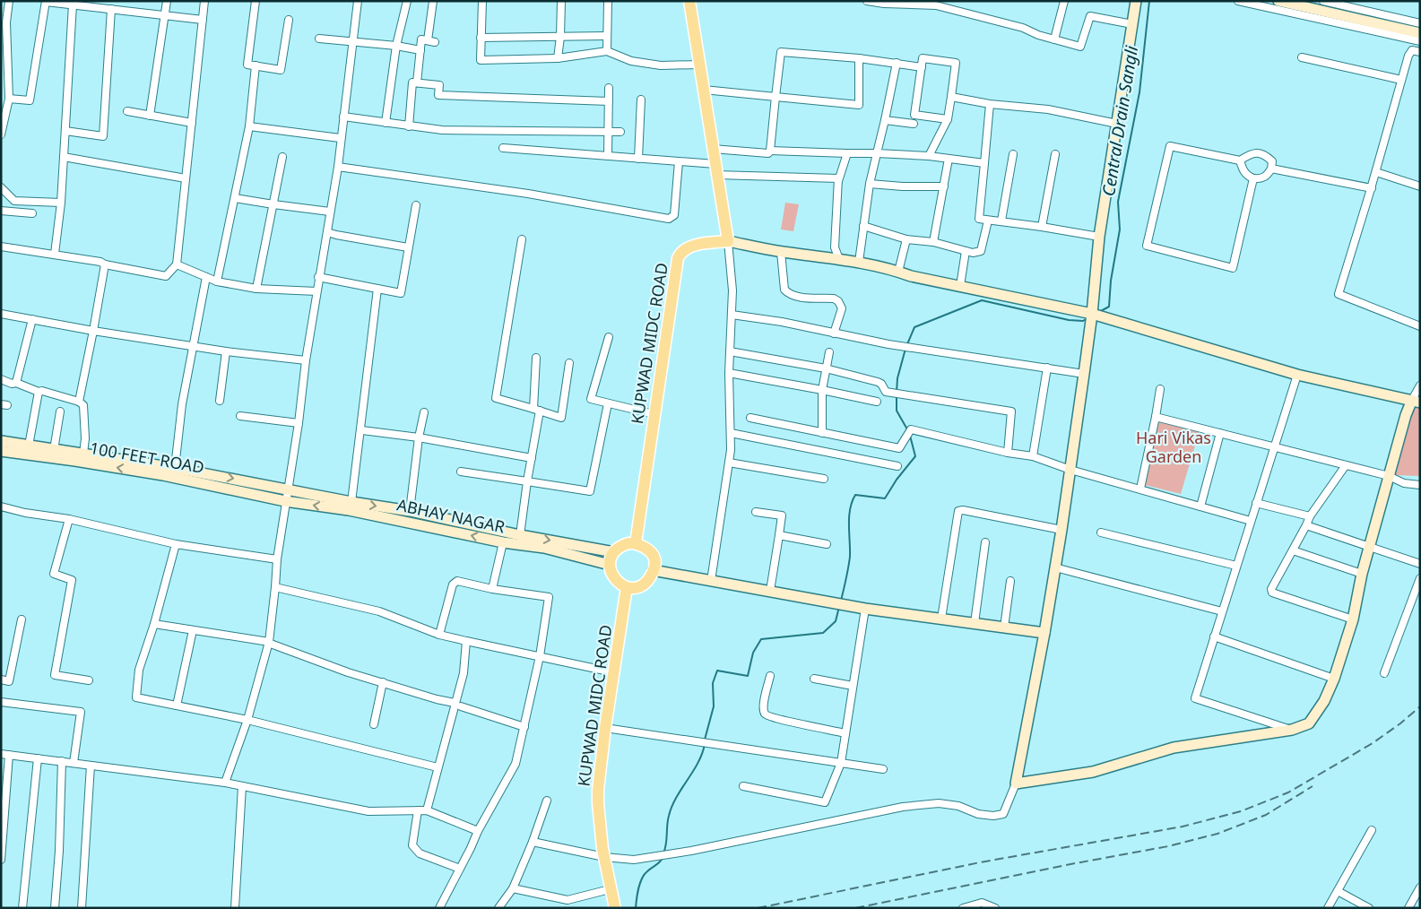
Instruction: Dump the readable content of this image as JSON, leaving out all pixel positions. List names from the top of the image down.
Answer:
{
  "streets": {
    "main road": ["KUPWAD MIDC ROAD", "100 FEET ROAD", "ABHAY NAGAR"]
  },
  "crossings": [
    ["KUPWAD MIDC ROAD", "ABHAY NAGAR"],
    ["100 FEET ROAD", "ABHAY NAGAR"]
  ],
  "water": ["Central Drain Sangli"],
  "parks": ["Hari Vikas Garden"]
}
